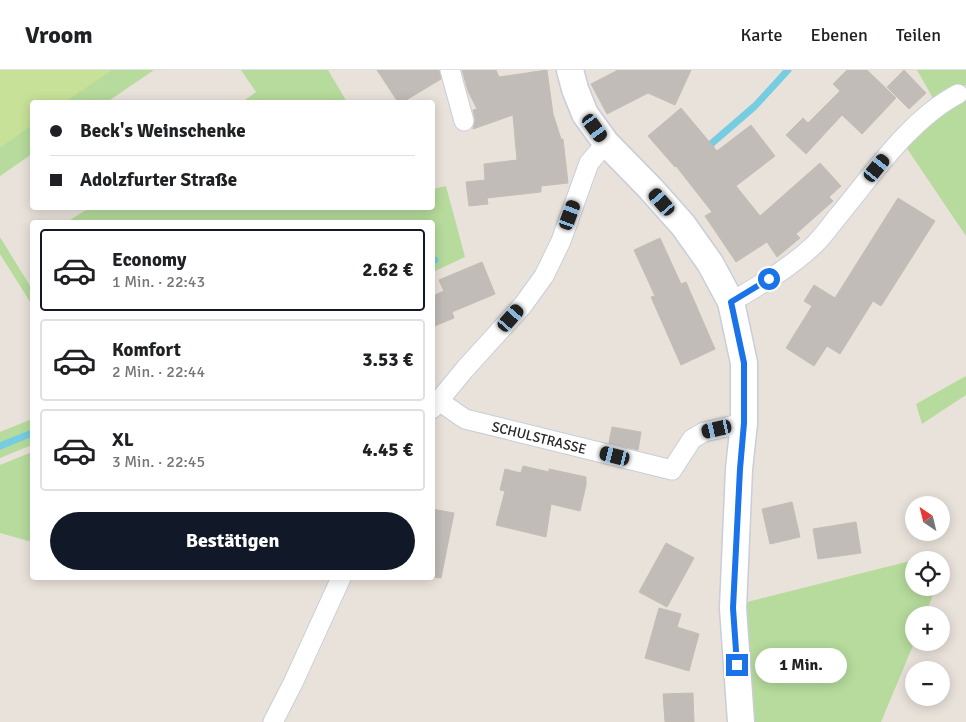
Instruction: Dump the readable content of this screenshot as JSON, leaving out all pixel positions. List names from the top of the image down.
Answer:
{
  "streets": {
    "street": ["SCHULSTRASSE"]
  },
  "north": "top left",
  "page": {
    "header": "Vroom",
    "nav": ["Karte", "Ebenen", "Teilen"],
    "banner": ["Beck's Weinschenke", "Adolzfurter Straße"],
    "list": [
      {
        "name": "Economy",
        "note": "1 Min. · 22:43",
        "value": "2.62 €"
      },
      {
        "name": "Komfort",
        "note": "2 Min. · 22:44",
        "value": "3.53 €"
      },
      {
        "name": "XL",
        "note": "3 Min. · 22:45",
        "value": "4.45 €"
      }
    ],
    "map_buttons": ["+", "−"],
    "buttons": "Bestätigen",
    "bubble": "1 Min."
  }
}
